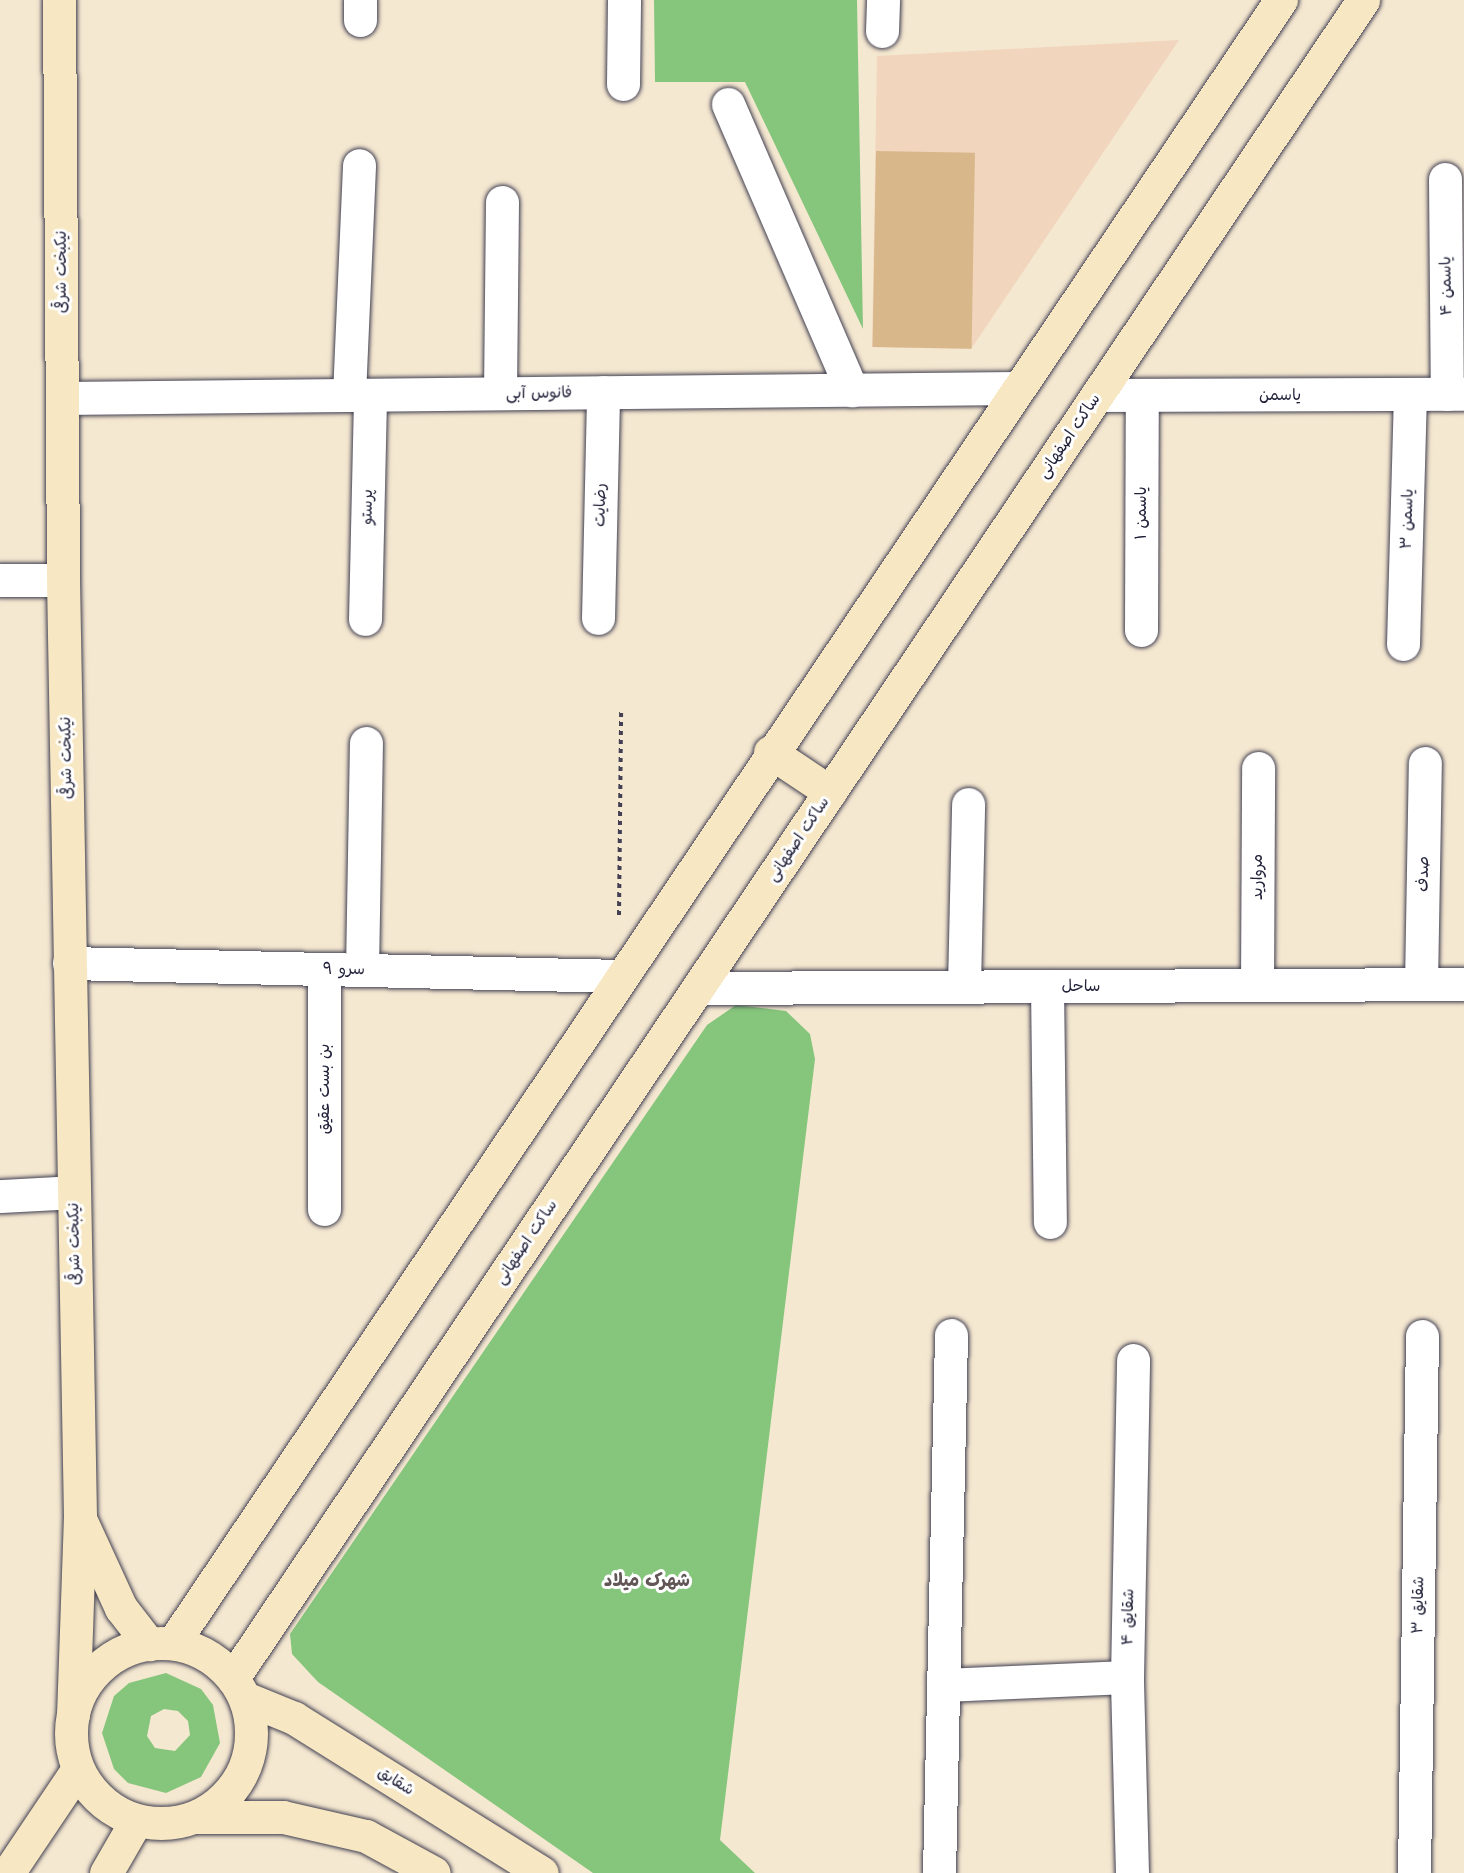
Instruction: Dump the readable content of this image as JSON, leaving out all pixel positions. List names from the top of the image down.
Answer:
{
  "streets": {
    "main road": ["نیکبخت شرقی", "ساکت اصفهانی", "شقایق"],
    "street": [
      "یاسمن ۴",
      "فانوس آبی",
      "یاسمن",
      "رضایت",
      "پرستو",
      "یاسمن ۱",
      "یاسمن ۳",
      "صدف",
      "مروارید",
      "سرو ۹",
      "ساحل",
      "بن بست عقیق",
      "شقایق ۳",
      "شقایق ۴"
    ]
  },
  "crossings": [
    ["نیکبخت شرقی", "فانوس آبی"],
    ["نیکبخت شرقی", "ساکت اصفهانی"],
    ["نیکبخت شرقی", "سرو ۹"],
    ["نیکبخت شرقی", "شقایق"],
    ["یاسمن ۴", "یاسمن"],
    ["فانوس آبی", "رضایت"],
    ["فانوس آبی", "پرستو"],
    ["یاسمن", "ساکت اصفهانی"],
    ["یاسمن", "یاسمن ۱"],
    ["یاسمن", "یاسمن ۳"],
    ["ساکت اصفهانی", "ساحل"],
    ["ساکت اصفهانی", "شقایق"],
    ["صدف", "ساحل"],
    ["مروارید", "ساحل"],
    ["سرو ۹", "بن بست عقیق"]
  ],
  "districts": ["شهرک میلاد"]
}
